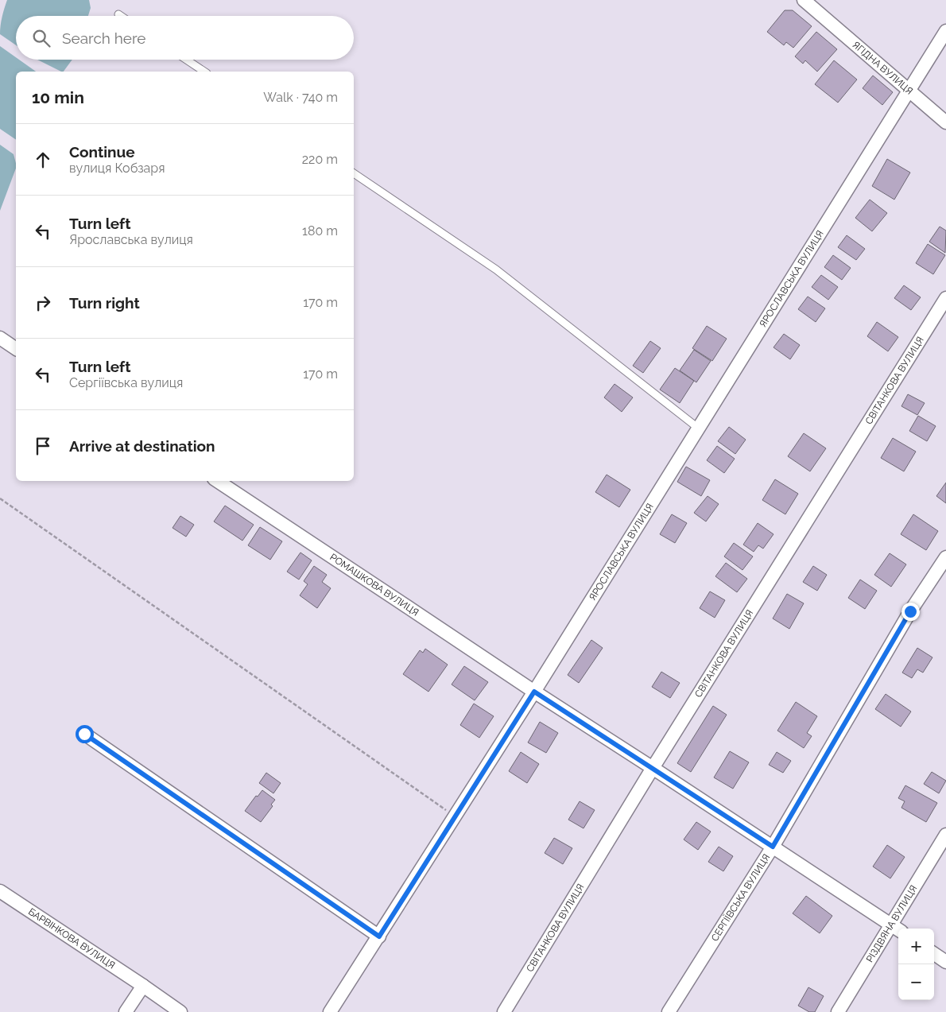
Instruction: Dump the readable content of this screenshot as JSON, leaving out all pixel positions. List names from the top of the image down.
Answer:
{
  "streets": {
    "street": [
      "ЯГІДНА ВУЛИЦЯ",
      "ЯРОСЛАВСЬКА ВУЛИЦЯ",
      "СВІТАНКОВА ВУЛИЦЯ",
      "РОМАШКОВА ВУЛИЦЯ",
      "СЕРГІЇВСЬКА ВУЛИЦЯ",
      "РІЗДВЯНА ВУЛИЦЯ",
      "БАРВІНКОВА ВУЛИЦЯ"
    ]
  },
  "crossings": [
    ["ЯГІДНА ВУЛИЦЯ", "ЯРОСЛАВСЬКА ВУЛИЦЯ"],
    ["ЯРОСЛАВСЬКА ВУЛИЦЯ", "РОМАШКОВА ВУЛИЦЯ"],
    ["СВІТАНКОВА ВУЛИЦЯ", "РОМАШКОВА ВУЛИЦЯ"],
    ["РОМАШКОВА ВУЛИЦЯ", "СЕРГІЇВСЬКА ВУЛИЦЯ"],
    ["РОМАШКОВА ВУЛИЦЯ", "РІЗДВЯНА ВУЛИЦЯ"]
  ],
  "page": {
    "search": "Search here",
    "heading": ["10 min", "Walk · 740 m"],
    "list": [
      ["Continue", "вулиця Кобзаря", "220 m"],
      ["Turn left", "Ярославська вулиця", "180 m"],
      ["Turn right", "170 m"],
      ["Turn left", "Сергіївська вулиця", "170 m"],
      "Arrive at destination"
    ],
    "map_buttons": ["+", "−"]
  }
}
